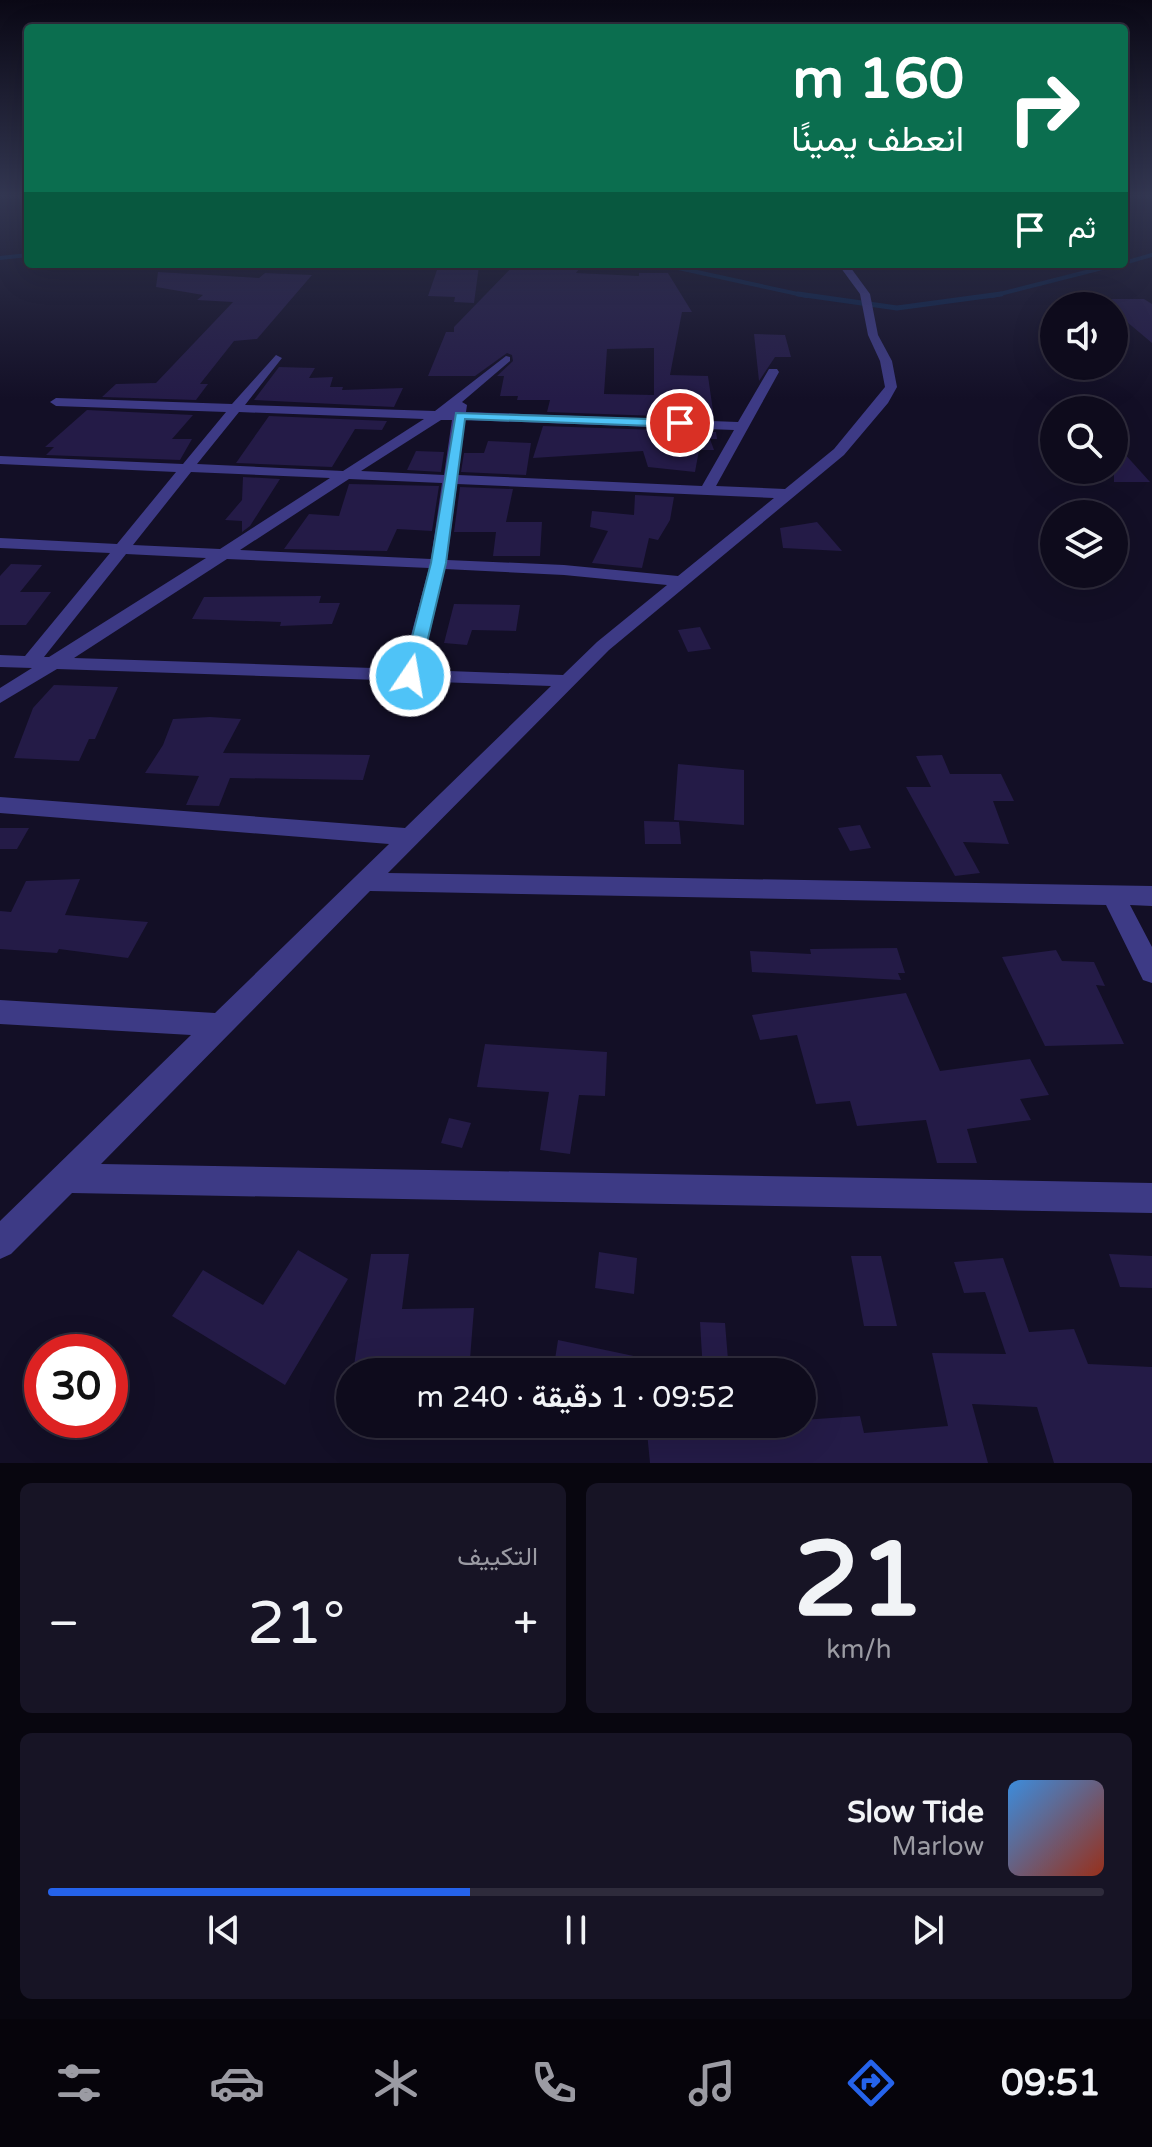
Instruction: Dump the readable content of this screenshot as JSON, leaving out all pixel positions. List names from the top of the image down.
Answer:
{
  "page": {
    "turn": ["160 m", "انعطف يمينًا"],
    "then": "ثم",
    "limit": "30",
    "trip": "09:52 · 1 دقيقة · 240 m",
    "tile": [
      ["21", "km/h"],
      "التكييف"
    ],
    "heat": ["−", "21°", "+"],
    "song": ["Slow Tide", "Marlow"],
    "tabs": "09:51"
  }
}
